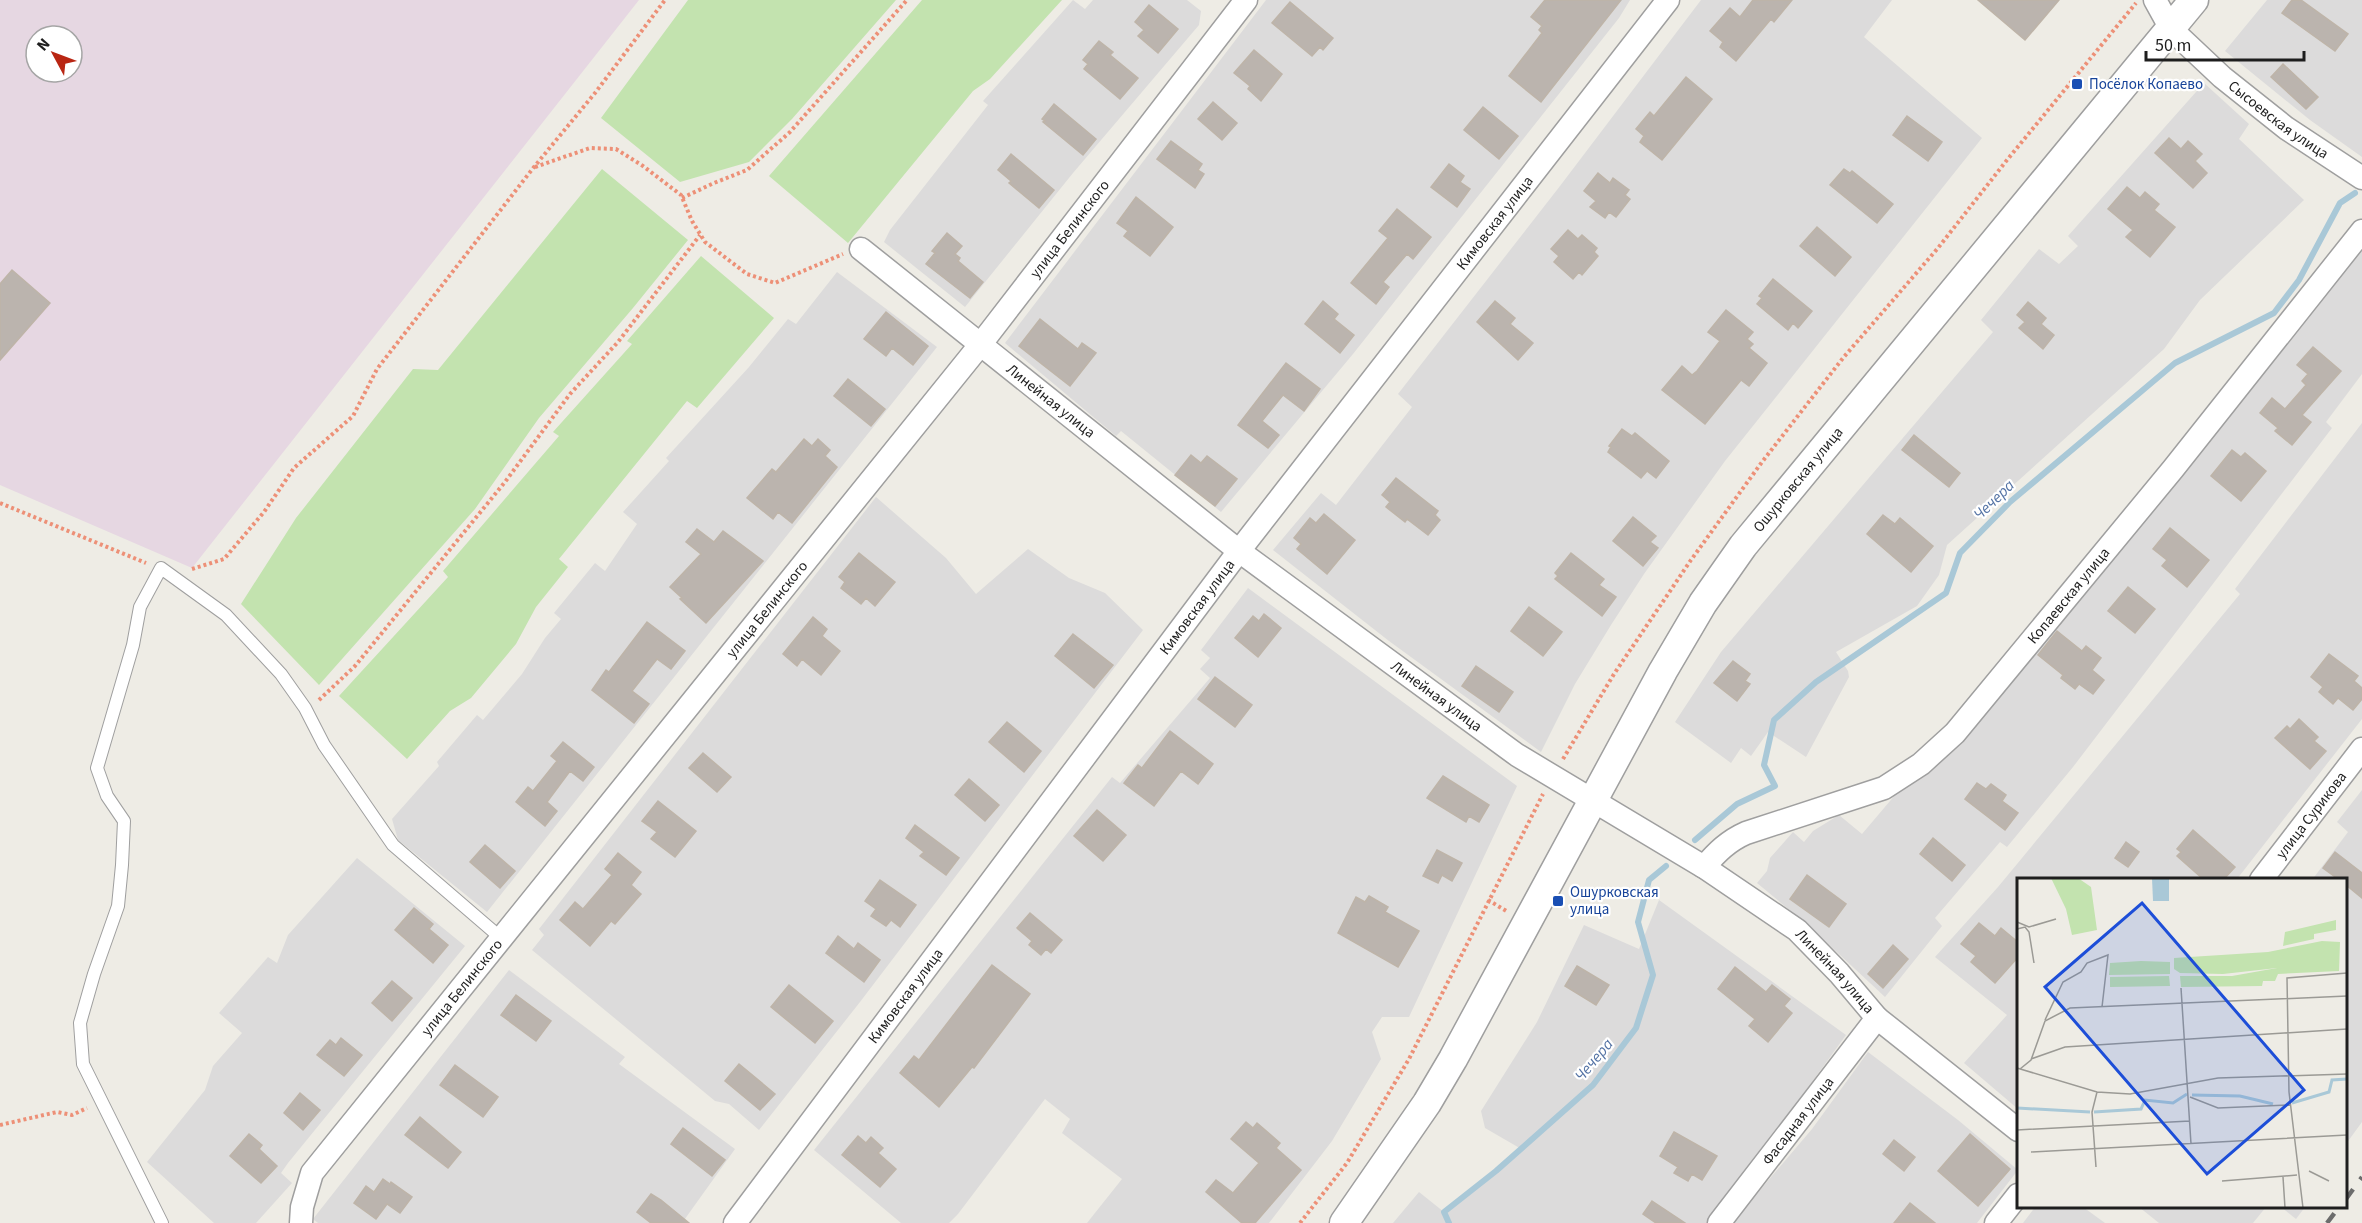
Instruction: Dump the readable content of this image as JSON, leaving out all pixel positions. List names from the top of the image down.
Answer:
{
  "streets": {
    "street": [
      "Сысоевская улица",
      "Кимовская улица",
      "улица Белинского",
      "Линейная улица",
      "Ошурковская улица",
      "Копаевская улица",
      "улица Сурикова",
      "Фасадная улица"
    ]
  },
  "crossings": [
    ["Сысоевская улица", "Ошурковская улица"],
    ["Кимовская улица", "Линейная улица"],
    ["улица Белинского", "Линейная улица"],
    ["Линейная улица", "Ошурковская улица"],
    ["Линейная улица", "Копаевская улица"],
    ["Линейная улица", "Фасадная улица"]
  ],
  "water": ["Чечера"],
  "places": {
    "transit": ["Посёлок Копаево", "Ошурковская улица"]
  },
  "scale_bar": "50 m",
  "north": "top left"
}
